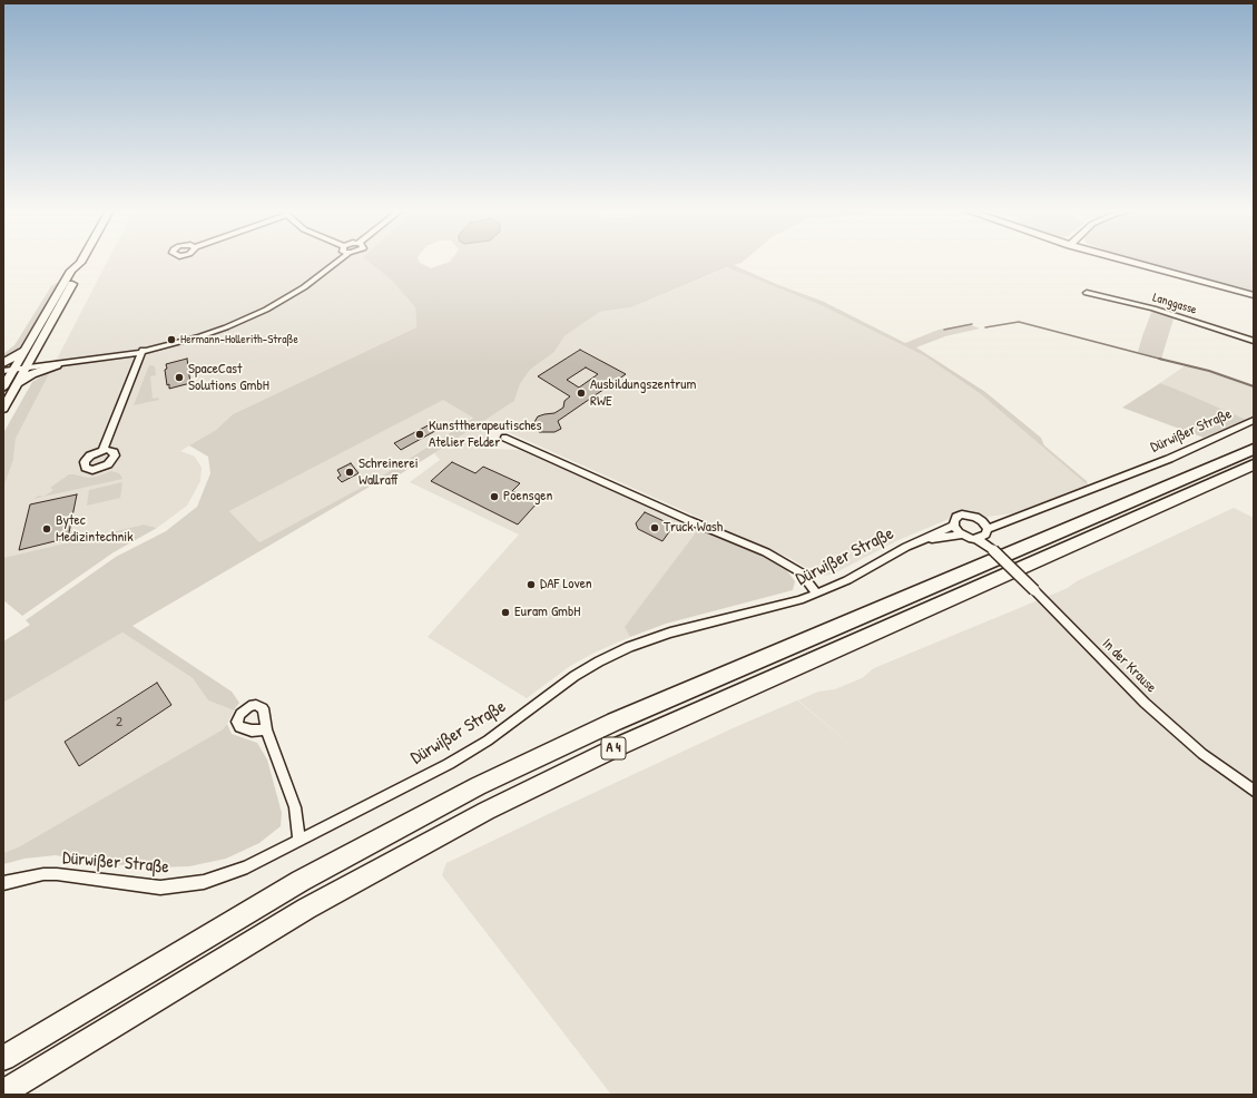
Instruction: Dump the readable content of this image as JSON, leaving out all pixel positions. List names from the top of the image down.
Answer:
{
  "streets": {
    "highway": ["A 4"],
    "street": ["Langgasse", "Dürwißer Straße", "In der Krause"]
  },
  "crossings": [
    ["Dürwißer Straße", "In der Krause"]
  ],
  "places": [
    "Hermann-Hollerith-Straße",
    "SpaceCast Solutions GmbH",
    "Ausbildungszentrum RWE",
    "Kunsttherapeutisches Atelier Felder",
    "Schreinerei Wallraff",
    "Poensgen",
    "Truck Wash",
    "Bytec Medizintechnik",
    "DAF Loven",
    "Euram GmbH"
  ],
  "house_numbers": ["2"]
}
